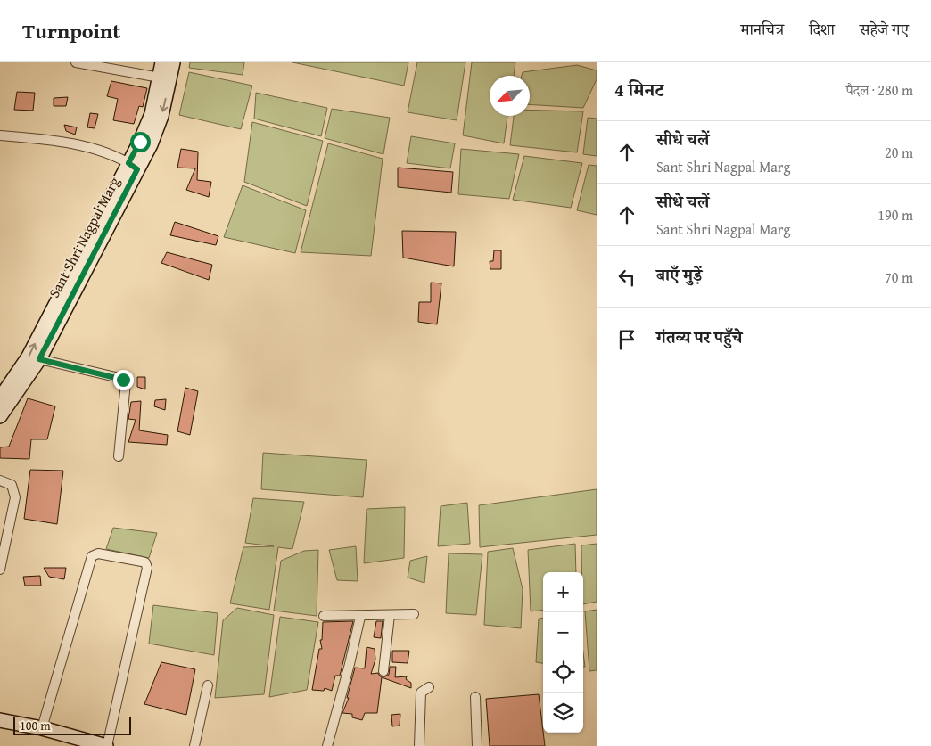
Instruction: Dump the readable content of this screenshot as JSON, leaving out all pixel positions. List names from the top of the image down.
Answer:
{
  "streets": {
    "street": ["Sant Shri Nagpal Marg"]
  },
  "scale_bar": "100 m",
  "north": "bottom left",
  "page": {
    "header": "Turnpoint",
    "nav": ["मानचित्र", "दिशा", "सहेजे गए"],
    "heading": ["4 मिनट", "पैदल · 280 m"],
    "list": [
      ["सीधे चलें", "Sant Shri Nagpal Marg", "20 m"],
      ["सीधे चलें", "Sant Shri Nagpal Marg", "190 m"],
      ["बाएँ मुड़ें", "70 m"],
      "गंतव्य पर पहुँचे"
    ],
    "map_buttons": ["+", "−"],
    "scale": "100 m"
  }
}
